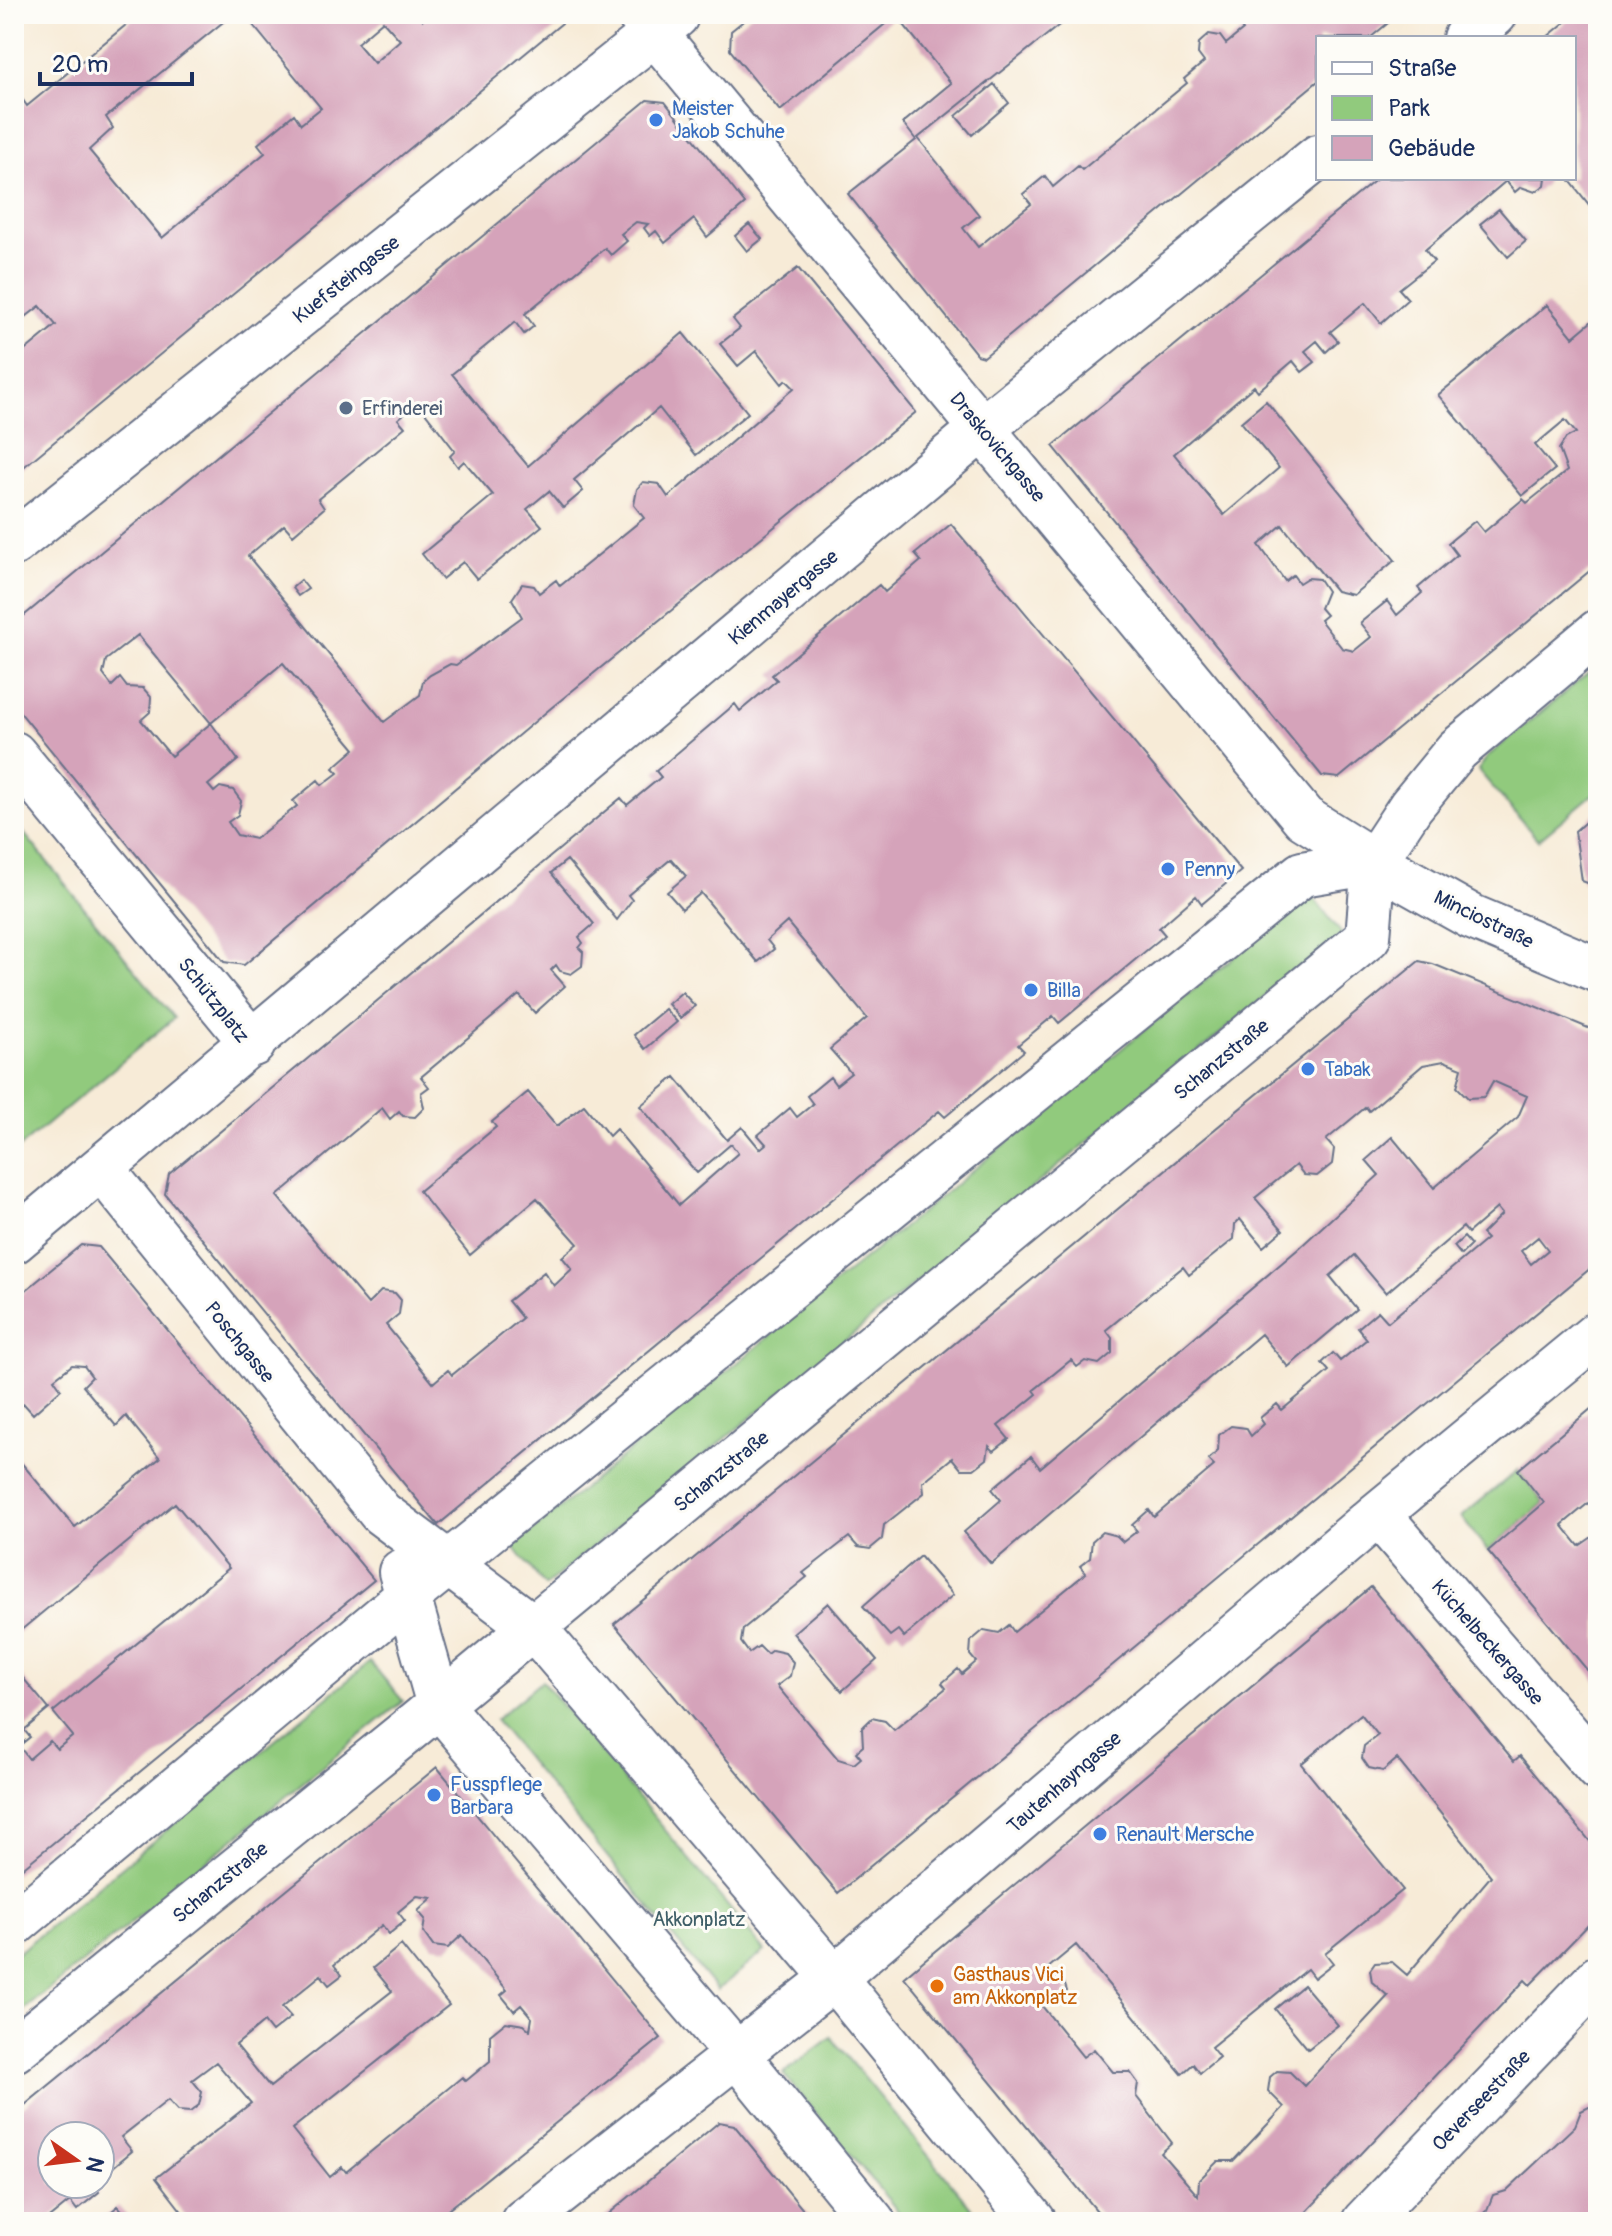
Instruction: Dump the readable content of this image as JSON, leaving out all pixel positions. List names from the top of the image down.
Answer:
{
  "streets": {
    "street": [
      "Kuefsteingasse",
      "Draskovichgasse",
      "Kienmayergasse",
      "Minciostraße",
      "Schützplatz",
      "Schanzstraße",
      "Poschgasse",
      "Küchelbeckergasse",
      "Tautenhayngasse",
      "Oeverseestraße"
    ]
  },
  "crossings": [
    ["Kuefsteingasse", "Draskovichgasse"],
    ["Draskovichgasse", "Kienmayergasse"],
    ["Draskovichgasse", "Minciostraße"],
    ["Draskovichgasse", "Schanzstraße"],
    ["Kienmayergasse", "Schützplatz"],
    ["Minciostraße", "Schanzstraße"],
    ["Schützplatz", "Poschgasse"],
    ["Küchelbeckergasse", "Tautenhayngasse"]
  ],
  "parks": ["Akkonplatz"],
  "places": [
    "Meister Jakob Schuhe",
    "Erfinderei",
    "Penny",
    "Billa",
    "Tabak",
    "Fusspflege Barbara",
    "Renault Mersche",
    "Gasthaus Vici am Akkonplatz"
  ],
  "legend": ["Straße", "Park", "Gebäude"],
  "scale_bar": "20 m",
  "north": "right"
}
